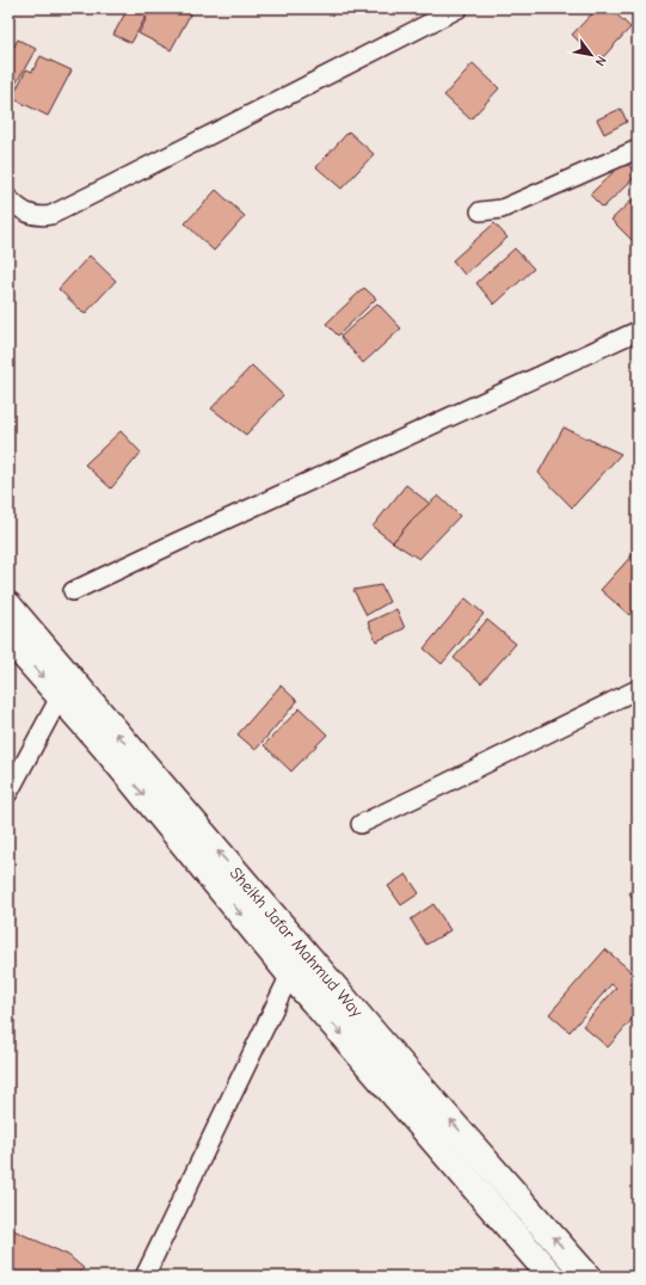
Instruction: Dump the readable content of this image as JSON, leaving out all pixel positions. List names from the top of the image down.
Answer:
{
  "streets": {
    "main road": ["Sheikh Jafar Mahmud Way"]
  },
  "north": "bottom right"
}
